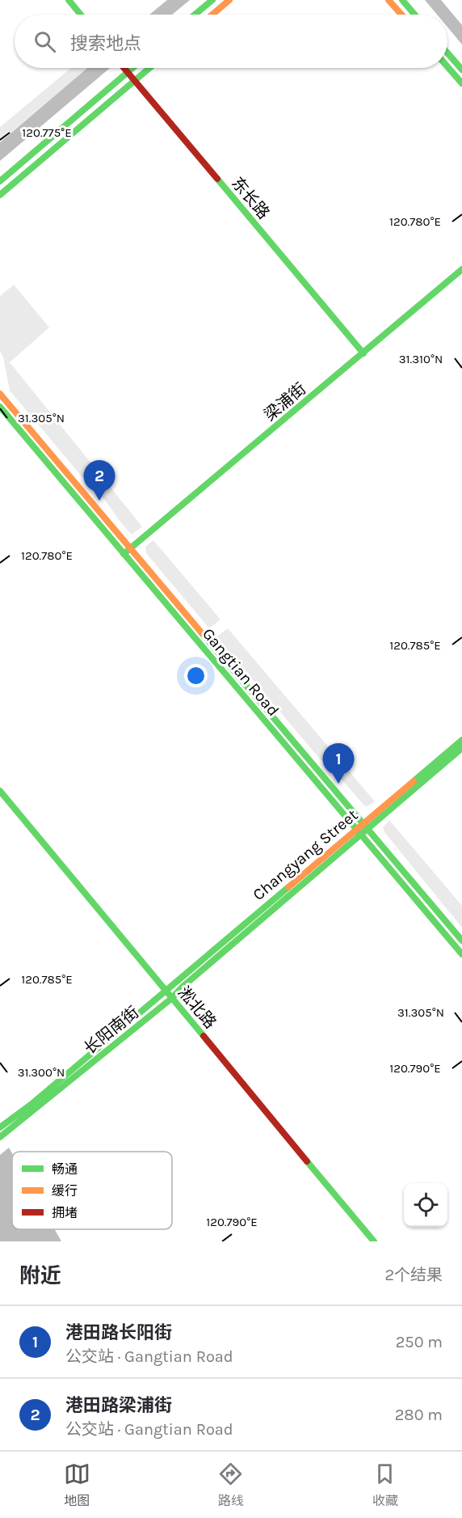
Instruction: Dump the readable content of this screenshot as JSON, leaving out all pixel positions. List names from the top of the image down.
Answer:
{
  "streets": {
    "main road": [
      "东长路",
      "梁浦街",
      "Gangtian Road",
      "Changyang Street",
      "淞北路",
      "长阳南街"
    ]
  },
  "crossings": [
    ["东长路", "梁浦街"],
    ["梁浦街", "Gangtian Road"],
    ["Gangtian Road", "Changyang Street"],
    ["Changyang Street", "淞北路"],
    ["Changyang Street", "长阳南街"],
    ["淞北路", "长阳南街"]
  ],
  "legend": ["畅通", "缓行", "拥堵"],
  "page": {
    "search": "搜索地点",
    "pins": ["2", "1"],
    "heading": ["附近", "2个结果"],
    "list": [
      {
        "mark": "1",
        "name": "港田路长阳街",
        "note": "公交站 · Gangtian Road",
        "value": "250 m"
      },
      {
        "mark": "2",
        "name": "港田路梁浦街",
        "note": "公交站 · Gangtian Road",
        "value": "280 m"
      }
    ],
    "nav": ["地图", "路线", "收藏"]
  },
  "coordinates": [
    "120.775°E",
    "120.780°E",
    "31.310°N",
    "31.305°N",
    "120.785°E",
    "120.790°E",
    "31.300°N"
  ]
}
